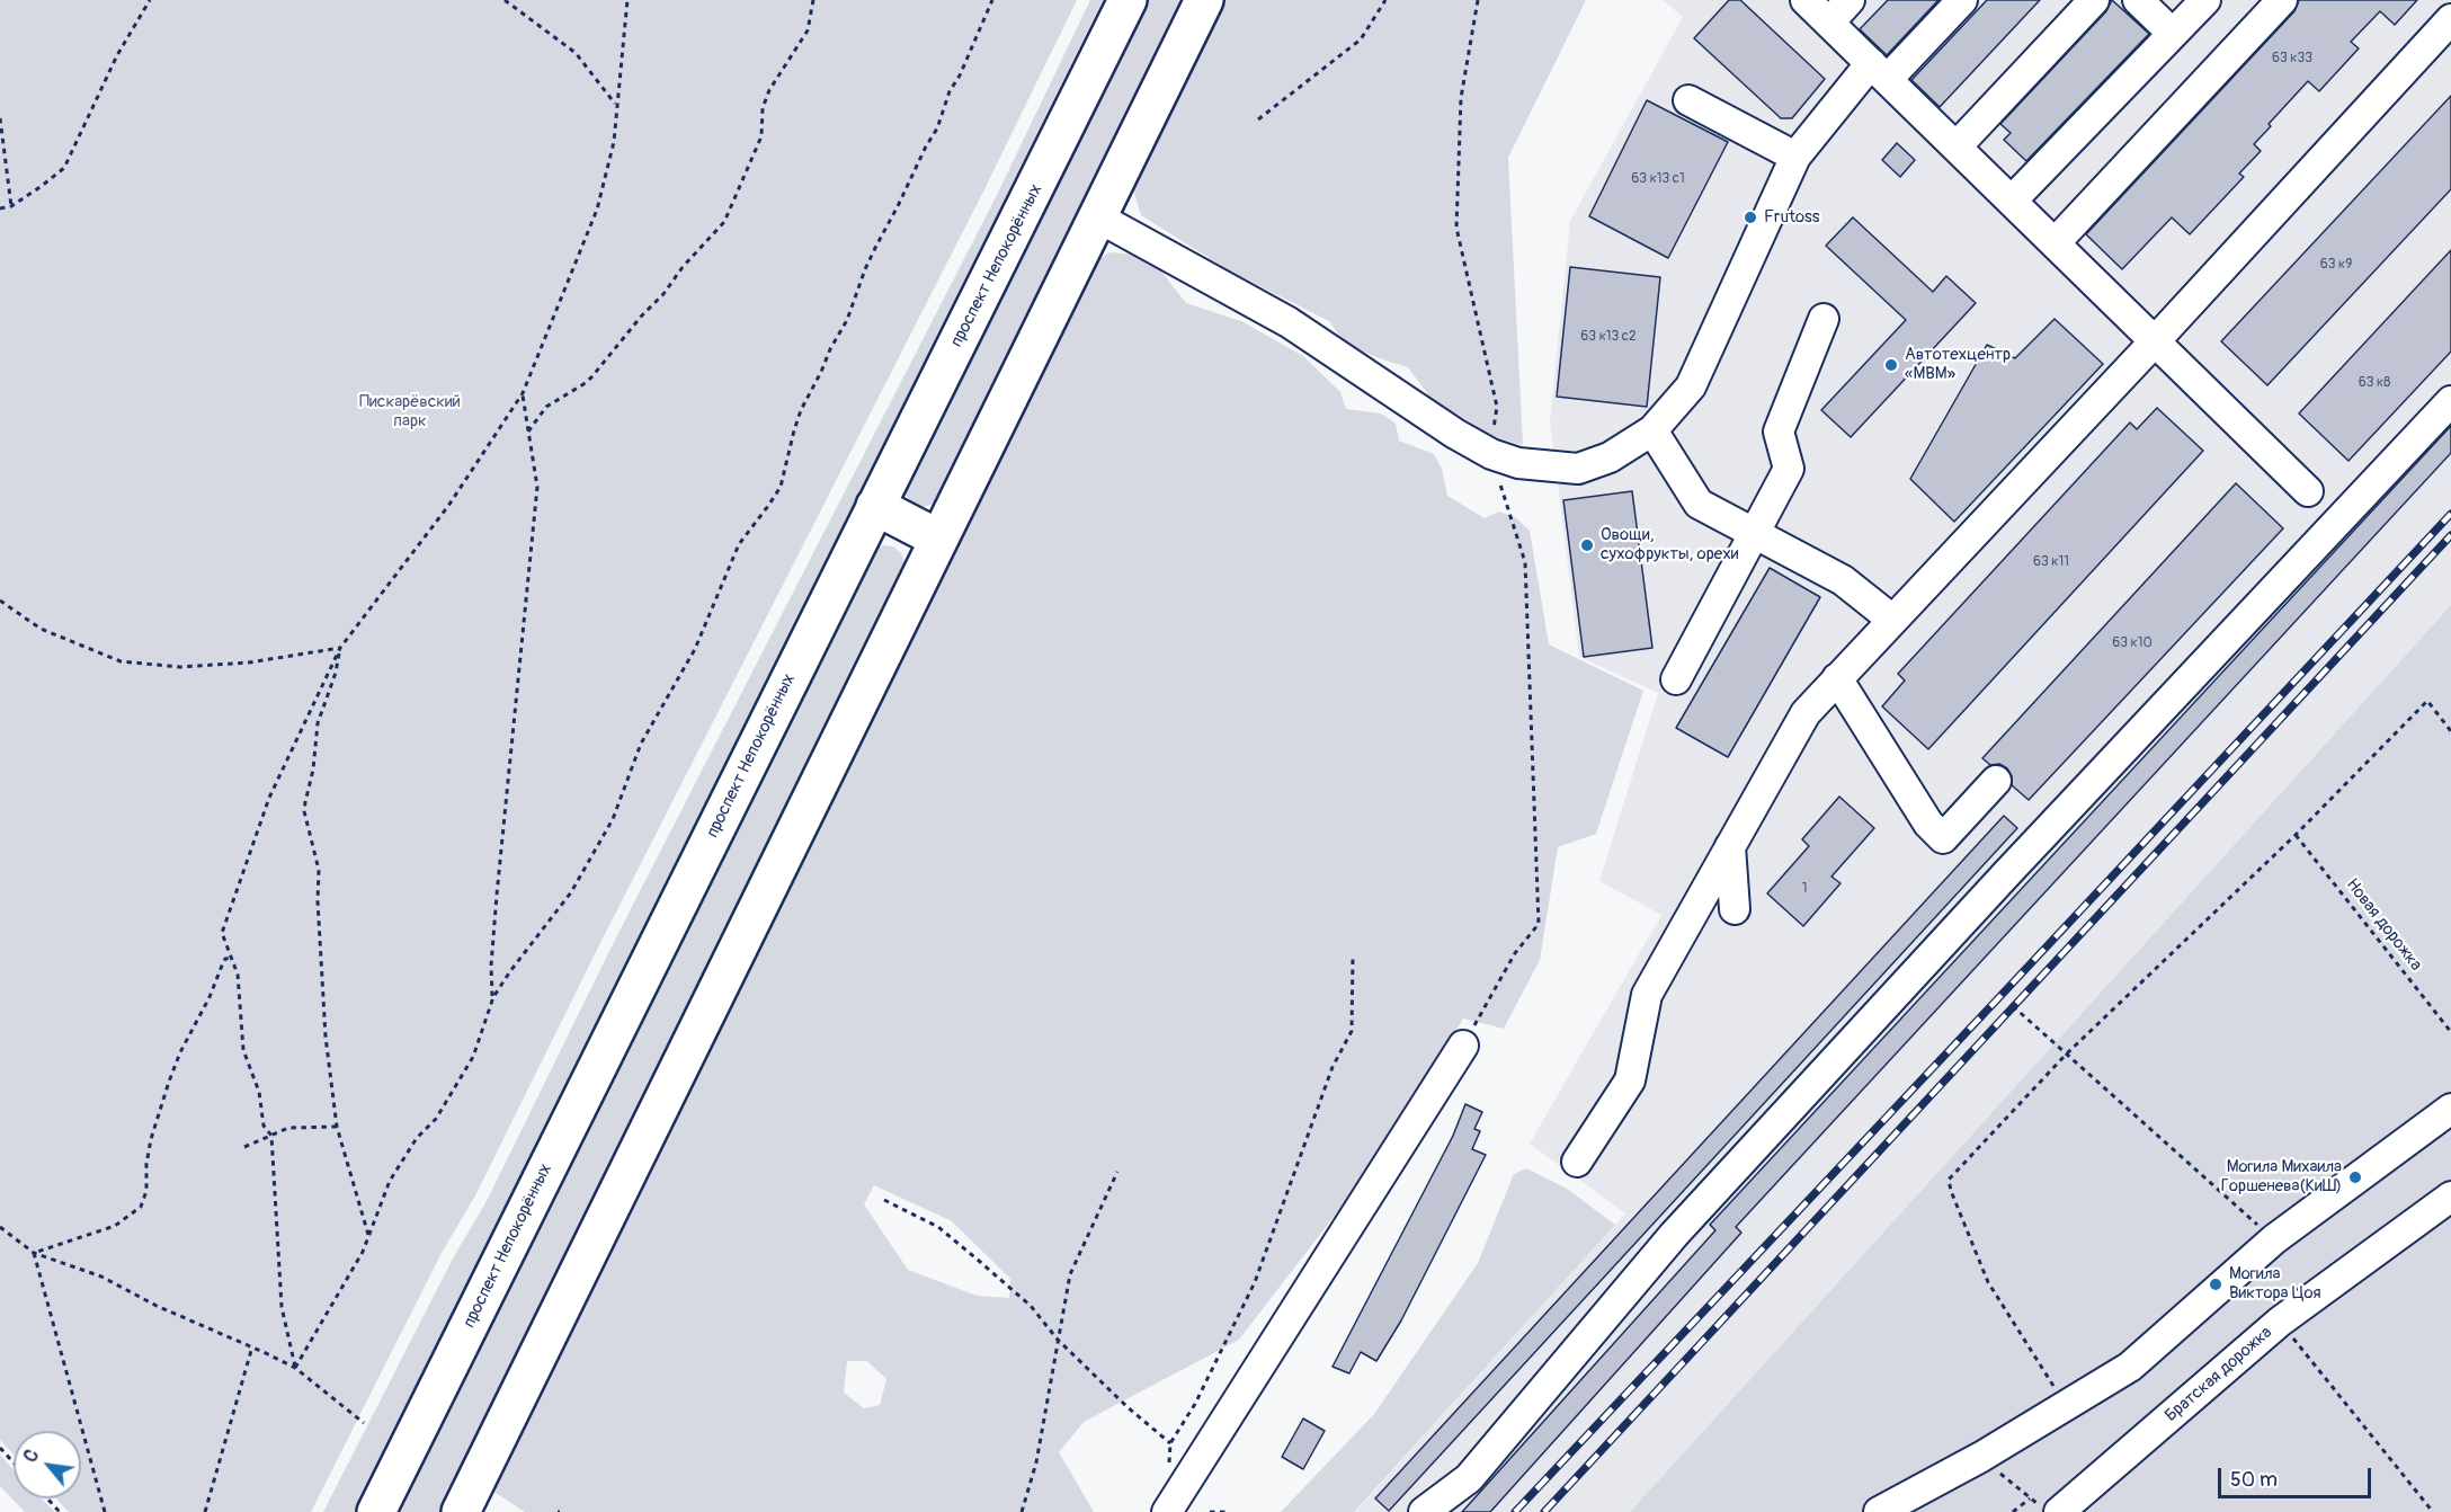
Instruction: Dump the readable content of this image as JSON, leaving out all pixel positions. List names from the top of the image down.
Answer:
{
  "streets": {
    "main road": ["проспект Непокорённых"],
    "street": ["Братская дорожка"],
    "path": ["Новая дорожка"]
  },
  "parks": ["Пискарёвский парк"],
  "places": [
    "Frutoss",
    "Автотехцентр «МВМ»",
    "Овощи, сухофрукты, орехи",
    "Могила Михаила Горшенева(КиШ)",
    "Могила Виктора Цоя"
  ],
  "house_numbers": [
    "63 к33",
    "63 к13 с1",
    "63 к9",
    "63 к13 с2",
    "63 к8",
    "63 к11",
    "63 к10",
    "1"
  ],
  "scale_bar": "50 m",
  "north": "top left"
}
